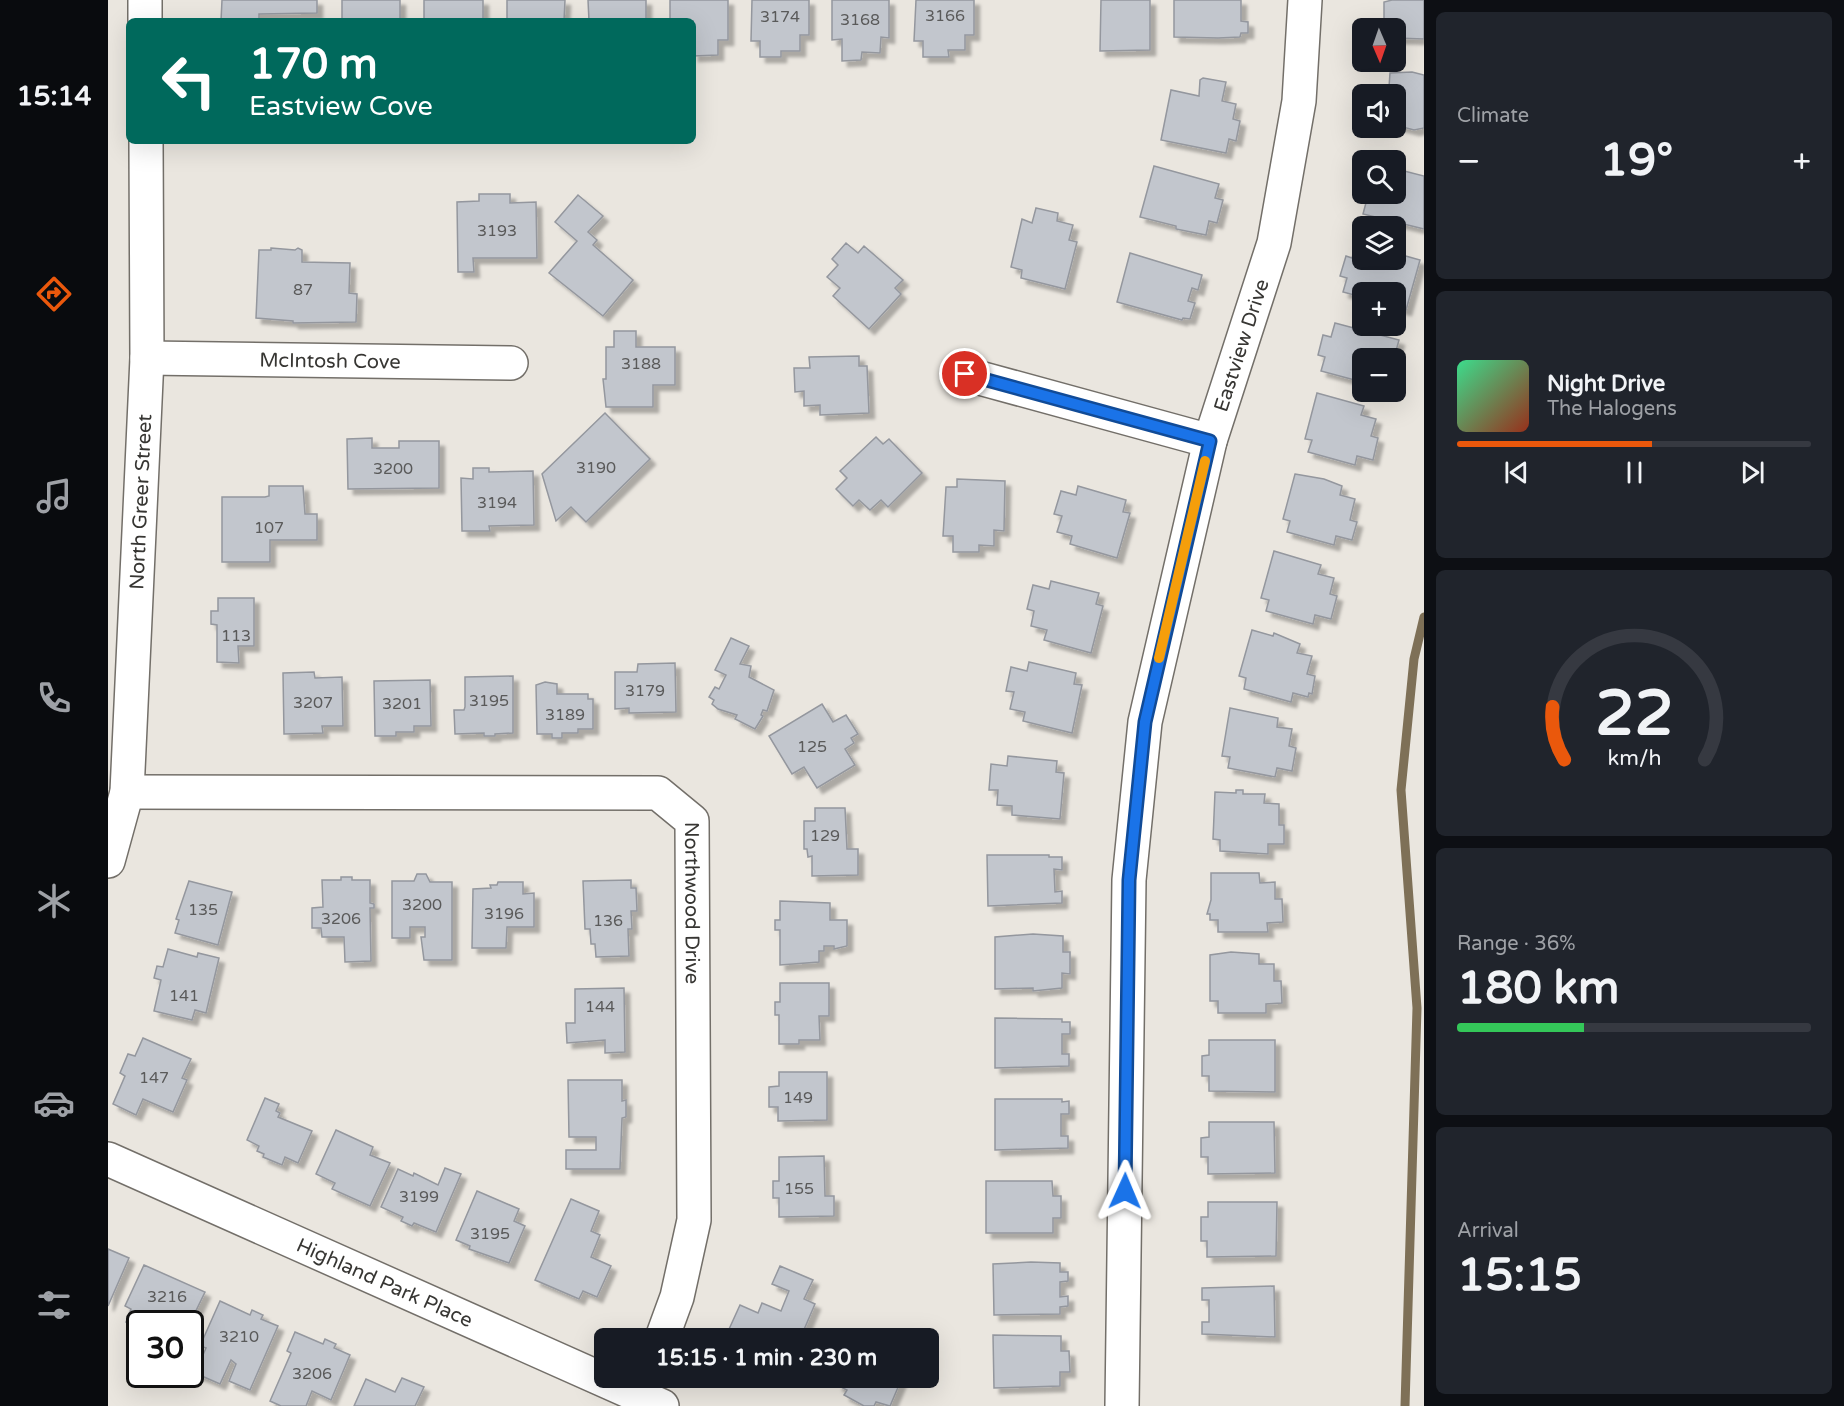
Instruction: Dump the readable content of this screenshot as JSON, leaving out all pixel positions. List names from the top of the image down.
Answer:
{
  "streets": {
    "street": [
      "Eastview Drive",
      "McIntosh Cove",
      "North Greer Street",
      "Northwood Drive",
      "Highland Park Place"
    ]
  },
  "crossings": [
    ["McIntosh Cove", "North Greer Street"],
    ["North Greer Street", "Northwood Drive"]
  ],
  "house_numbers": [
    "3166",
    "3174",
    "3168",
    "3193",
    "87",
    "3188",
    "3190",
    "3200",
    "3194",
    "107",
    "113",
    "3179",
    "3195",
    "3207",
    "3201",
    "3189",
    "125",
    "129",
    "3200",
    "135",
    "3196",
    "3206",
    "136",
    "141",
    "144",
    "147",
    "149",
    "155",
    "3199",
    "3195",
    "3216",
    "3210",
    "3206"
  ],
  "north": "bottom",
  "page": {
    "tabs": "15:14",
    "tile": [
      "Climate",
      ["Range · 36%", "180 km"],
      ["Arrival", "15:15"]
    ],
    "map_buttons": ["+", "−"],
    "turn": ["170 m", "Eastview Cove"],
    "heat": ["−", "19°", "+"],
    "song": ["Night Drive", "The Halogens"],
    "limit": "30",
    "trip": "15:15 · 1 min · 230 m",
    "gauge": ["22", "km/h"]
  }
}
